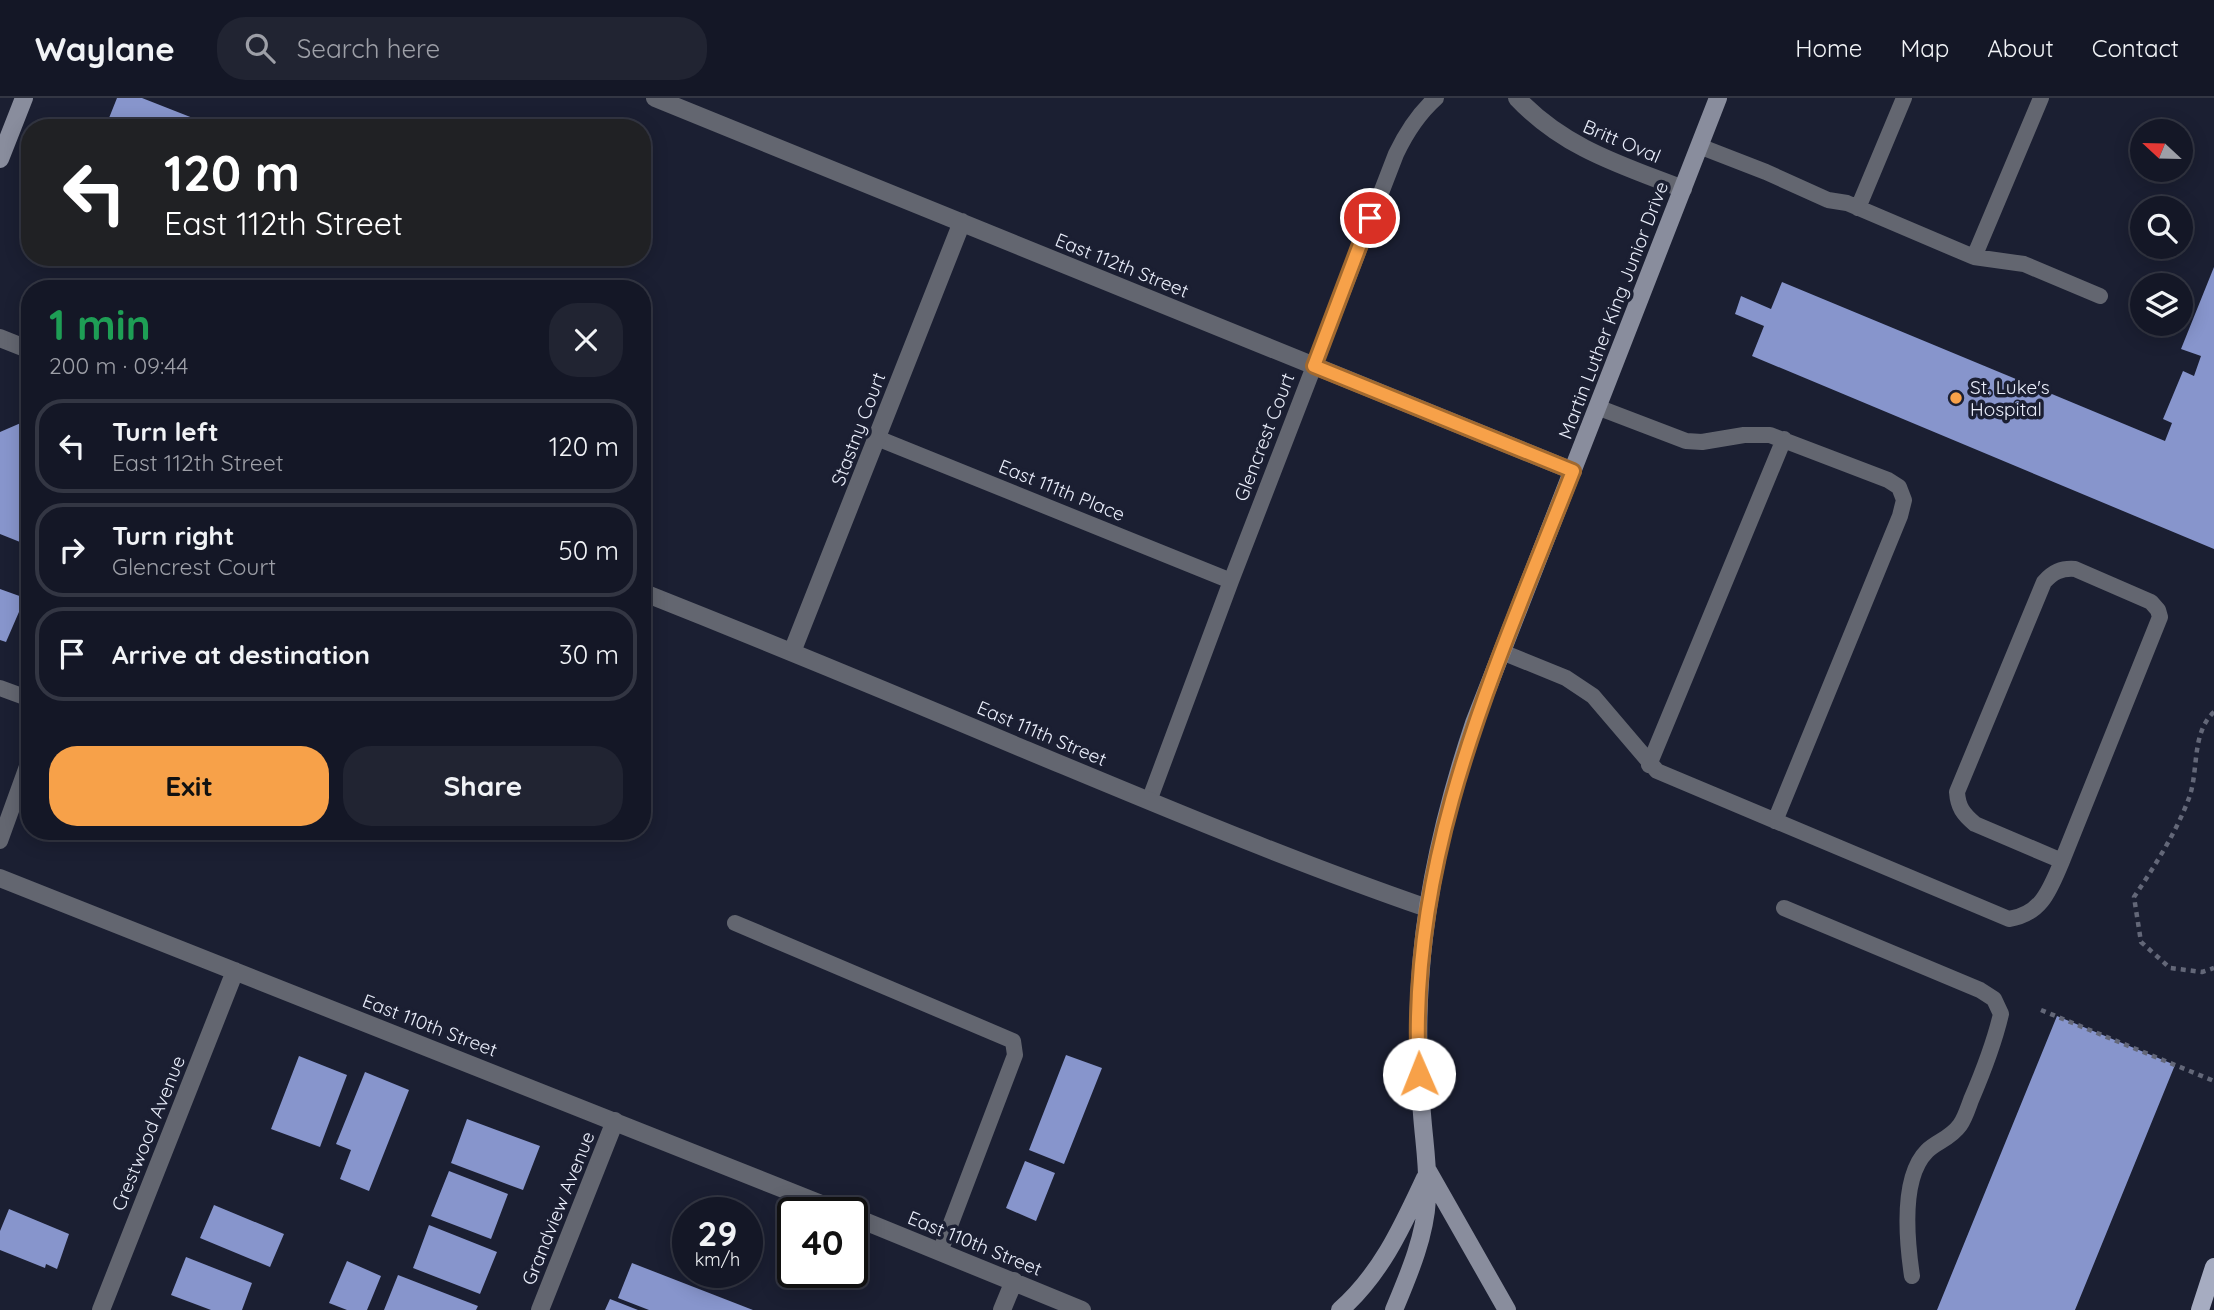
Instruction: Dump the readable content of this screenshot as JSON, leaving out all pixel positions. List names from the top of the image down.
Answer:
{
  "streets": {
    "street": [
      "Britt Oval",
      "East 112th Street",
      "Martin Luther King Junior Drive",
      "Stastny Court",
      "East 111th Street",
      "East 110th Street",
      "Crestwood Avenue",
      "Grandview Avenue"
    ],
    "lane": ["Glencrest Court", "East 111th Place"]
  },
  "crossings": [
    ["Britt Oval", "Martin Luther King Junior Drive"],
    ["East 112th Street", "Martin Luther King Junior Drive"],
    ["East 112th Street", "Stastny Court"],
    ["East 112th Street", "Glencrest Court"],
    ["Martin Luther King Junior Drive", "East 111th Street"],
    ["Stastny Court", "East 111th Place"],
    ["Stastny Court", "East 111th Street"],
    ["Glencrest Court", "East 111th Place"],
    ["Glencrest Court", "East 111th Street"],
    ["East 110th Street", "Crestwood Avenue"],
    ["East 110th Street", "Grandview Avenue"]
  ],
  "places": ["St. Luke's Hospital"],
  "north": "left",
  "page": {
    "header": "Waylane",
    "search": "Search here",
    "nav": [
      "Home",
      "Map",
      "About",
      "Contact"
    ],
    "turn": ["120 m", "East 112th Street"],
    "heading": ["1 min", "200 m · 09:44"],
    "list": [
      {
        "name": "Turn left",
        "note": "East 112th Street",
        "value": "120 m"
      },
      {
        "name": "Turn right",
        "note": "Glencrest Court",
        "value": "50 m"
      },
      {
        "name": "Arrive at destination",
        "value": "30 m"
      }
    ],
    "buttons": ["Exit", "Share"],
    "speed": "29 km/h",
    "limit": "40"
  }
}
